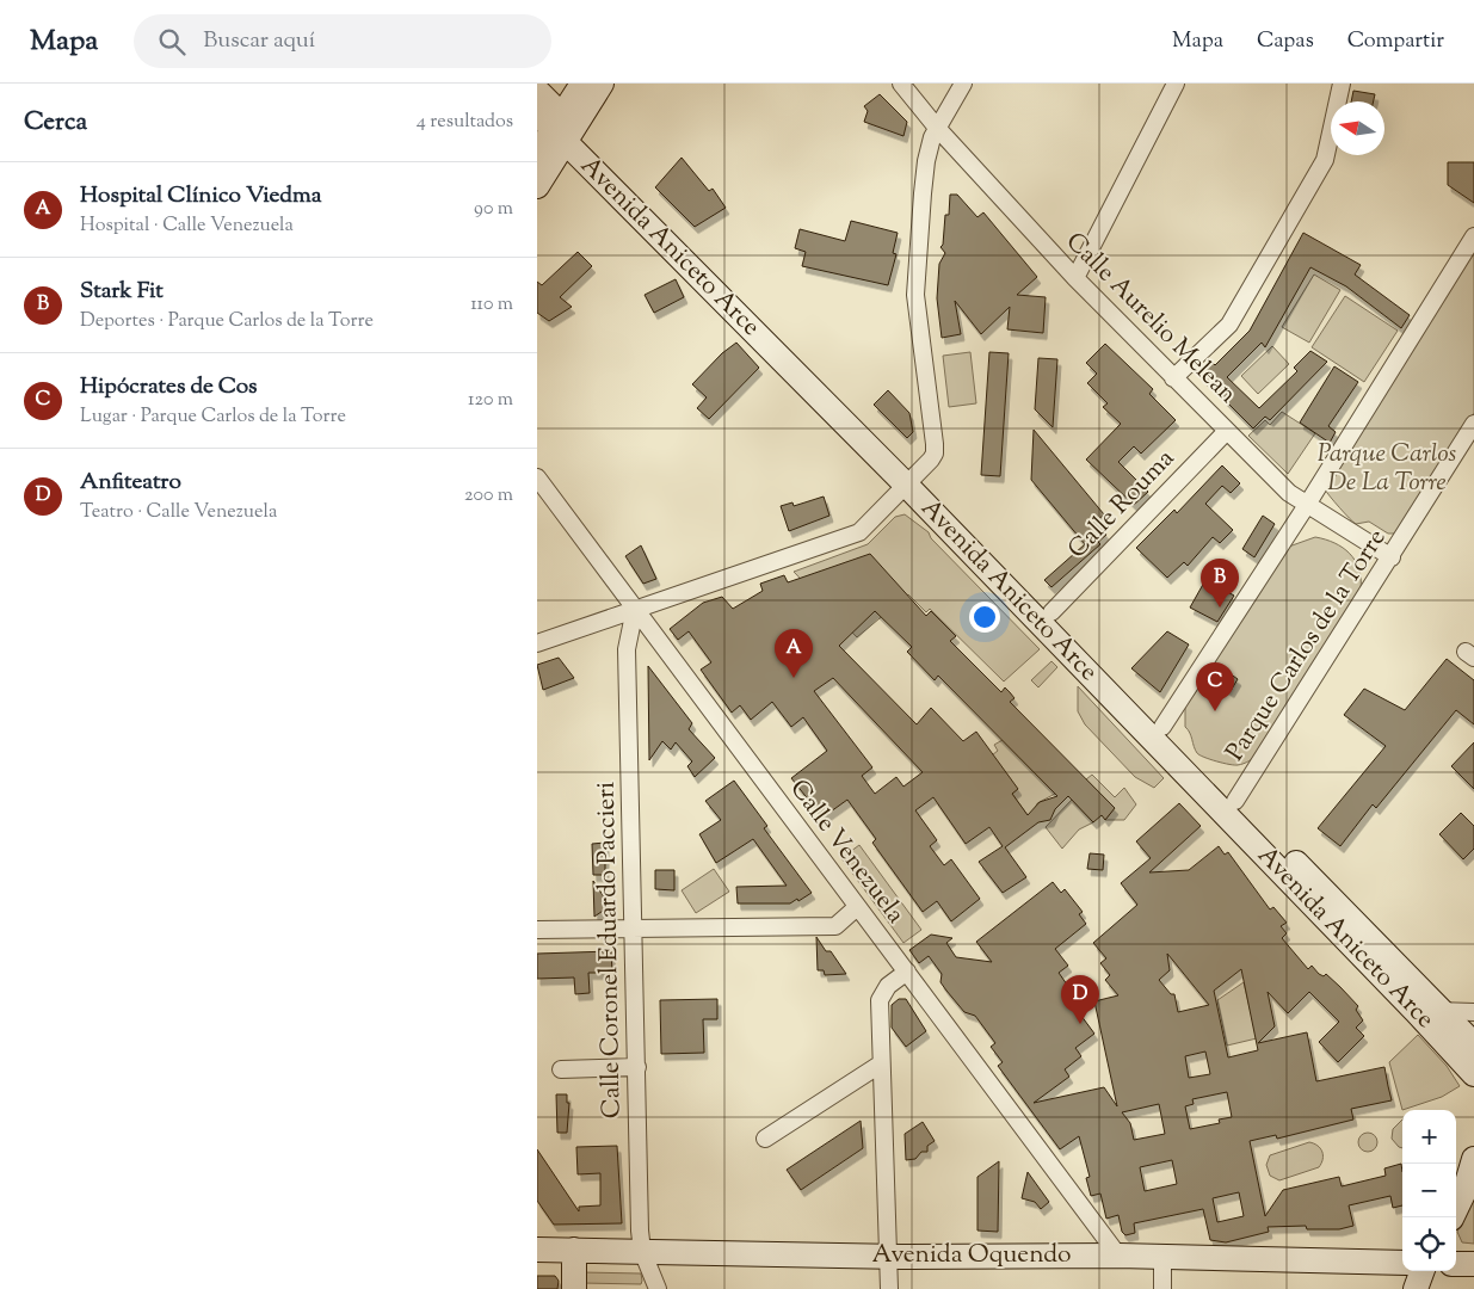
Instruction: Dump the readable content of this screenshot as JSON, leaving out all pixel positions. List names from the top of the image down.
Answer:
{
  "streets": {
    "main road": ["Avenida Aniceto Arce", "Avenida Oquendo"],
    "street": [
      "Calle Aurelio Melean",
      "Calle Rouma",
      "Parque Carlos de la Torre",
      "Calle Venezuela",
      "Calle Coronel Eduardo Paccieri"
    ]
  },
  "crossings": [
    ["Avenida Aniceto Arce", "Calle Rouma"],
    ["Avenida Aniceto Arce", "Parque Carlos de la Torre"],
    ["Calle Aurelio Melean", "Calle Rouma"],
    ["Calle Aurelio Melean", "Parque Carlos de la Torre"],
    ["Calle Venezuela", "Calle Coronel Eduardo Paccieri"],
    ["Calle Venezuela", "Avenida Oquendo"],
    ["Calle Coronel Eduardo Paccieri", "Avenida Oquendo"]
  ],
  "parks": ["Parque Carlos De La Torre"],
  "north": "left",
  "page": {
    "header": "Mapa",
    "search": "Buscar aquí",
    "nav": ["Mapa", "Capas", "Compartir"],
    "heading": ["Cerca", "4 resultados"],
    "list": [
      {
        "mark": "A",
        "name": "Hospital Clínico Viedma",
        "note": "Hospital · Calle Venezuela",
        "value": "90 m"
      },
      {
        "mark": "B",
        "name": "Stark Fit",
        "note": "Deportes · Parque Carlos de la Torre",
        "value": "110 m"
      },
      {
        "mark": "C",
        "name": "Hipócrates de Cos",
        "note": "Lugar · Parque Carlos de la Torre",
        "value": "120 m"
      },
      {
        "mark": "D",
        "name": "Anfiteatro",
        "note": "Teatro · Calle Venezuela",
        "value": "200 m"
      }
    ],
    "pins": [
      "B",
      "A",
      "C",
      "D"
    ],
    "map_buttons": ["+", "−"]
  }
}
